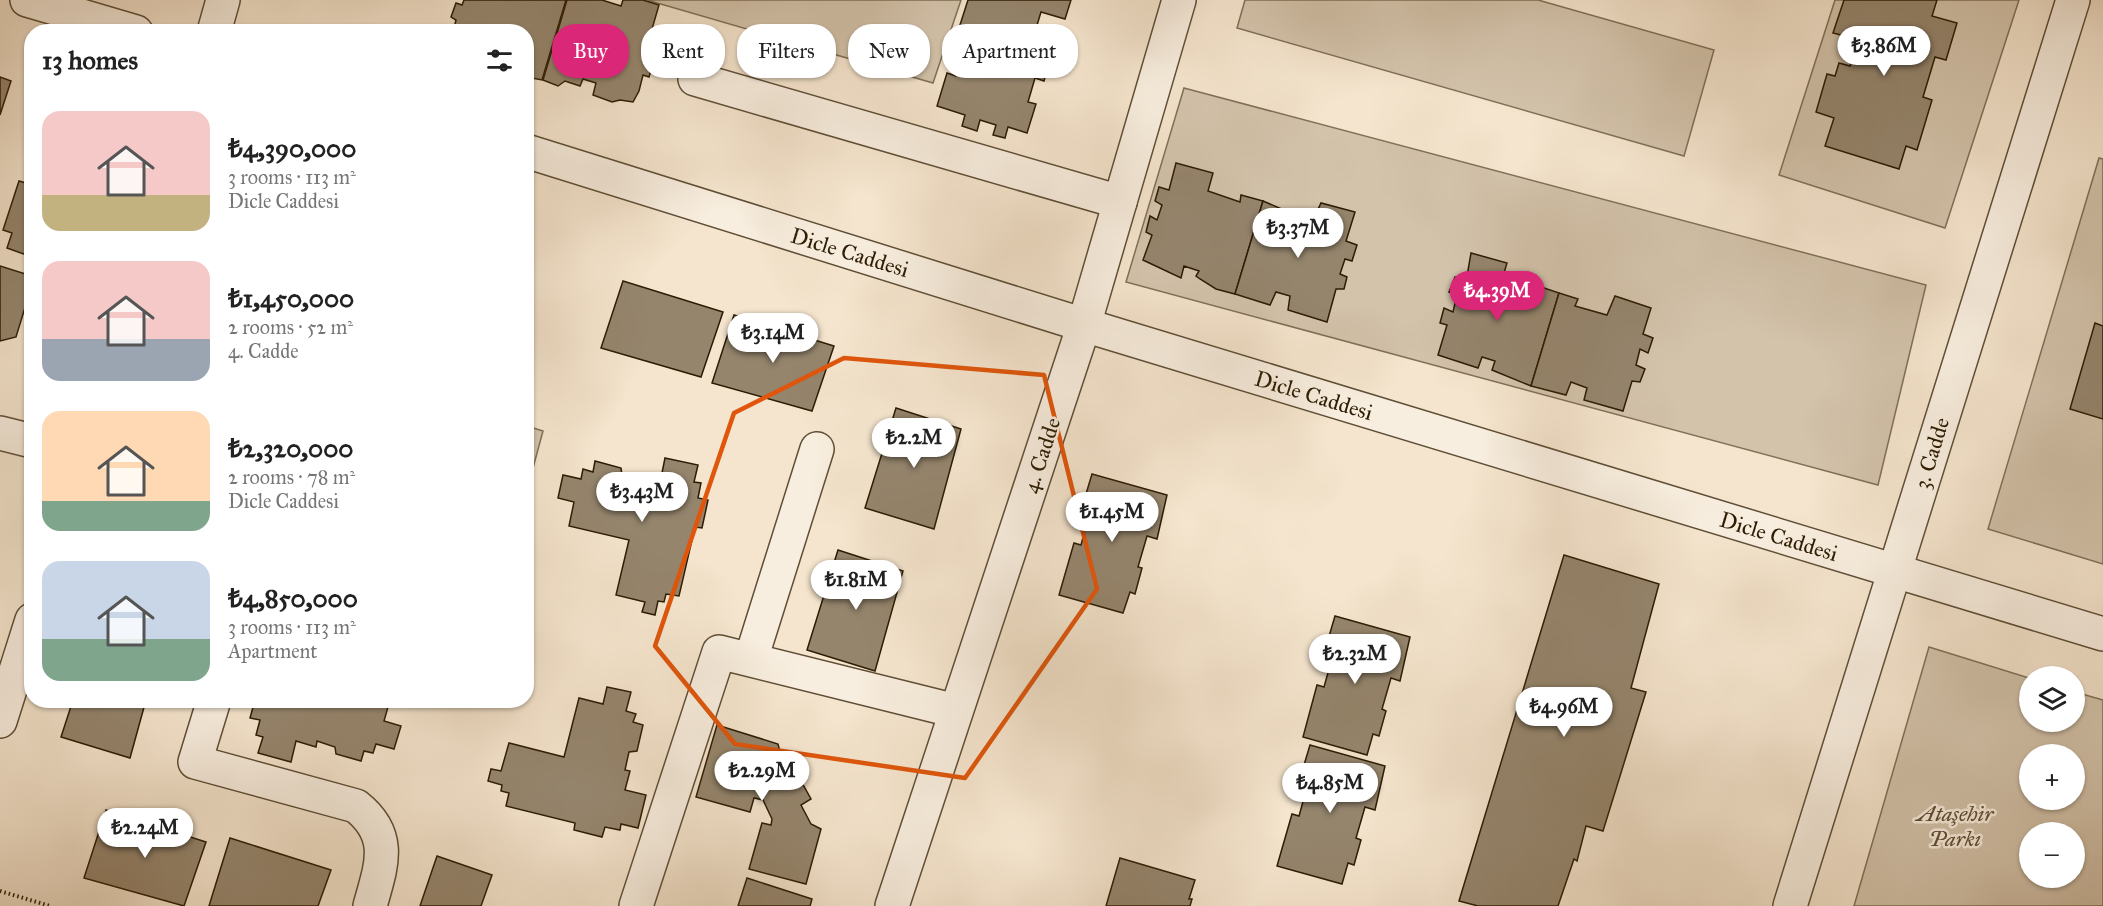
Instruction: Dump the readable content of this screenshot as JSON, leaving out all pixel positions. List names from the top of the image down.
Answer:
{
  "streets": {
    "street": ["Dicle Caddesi", "3. Cadde", "4. Cadde"]
  },
  "crossings": [
    ["Dicle Caddesi", "3. Cadde"],
    ["Dicle Caddesi", "4. Cadde"]
  ],
  "parks": ["Ataşehir Parkı"],
  "page": {
    "chip": [
      "Buy",
      "Rent",
      "Filters",
      "New",
      "Apartment"
    ],
    "heading": "13 homes",
    "price": [
      "₺3.86M",
      "₺3.37M",
      "₺4.39M",
      "₺3.14M",
      "₺2.2M",
      "₺3.43M",
      "₺1.45M",
      "₺1.81M",
      "₺2.32M",
      "₺4.96M",
      "₺2.29M",
      "₺4.85M",
      "₺2.24M"
    ],
    "list": [
      {
        "name": "₺4,390,000",
        "note": "3 rooms · 113 m² · Dicle Caddesi"
      },
      {
        "name": "₺1,450,000",
        "note": "2 rooms · 52 m² · 4. Cadde"
      },
      {
        "name": "₺2,320,000",
        "note": "2 rooms · 78 m² · Dicle Caddesi"
      },
      {
        "name": "₺4,850,000",
        "note": "3 rooms · 113 m² · Apartment"
      }
    ],
    "map_buttons": ["+", "−"]
  }
}
